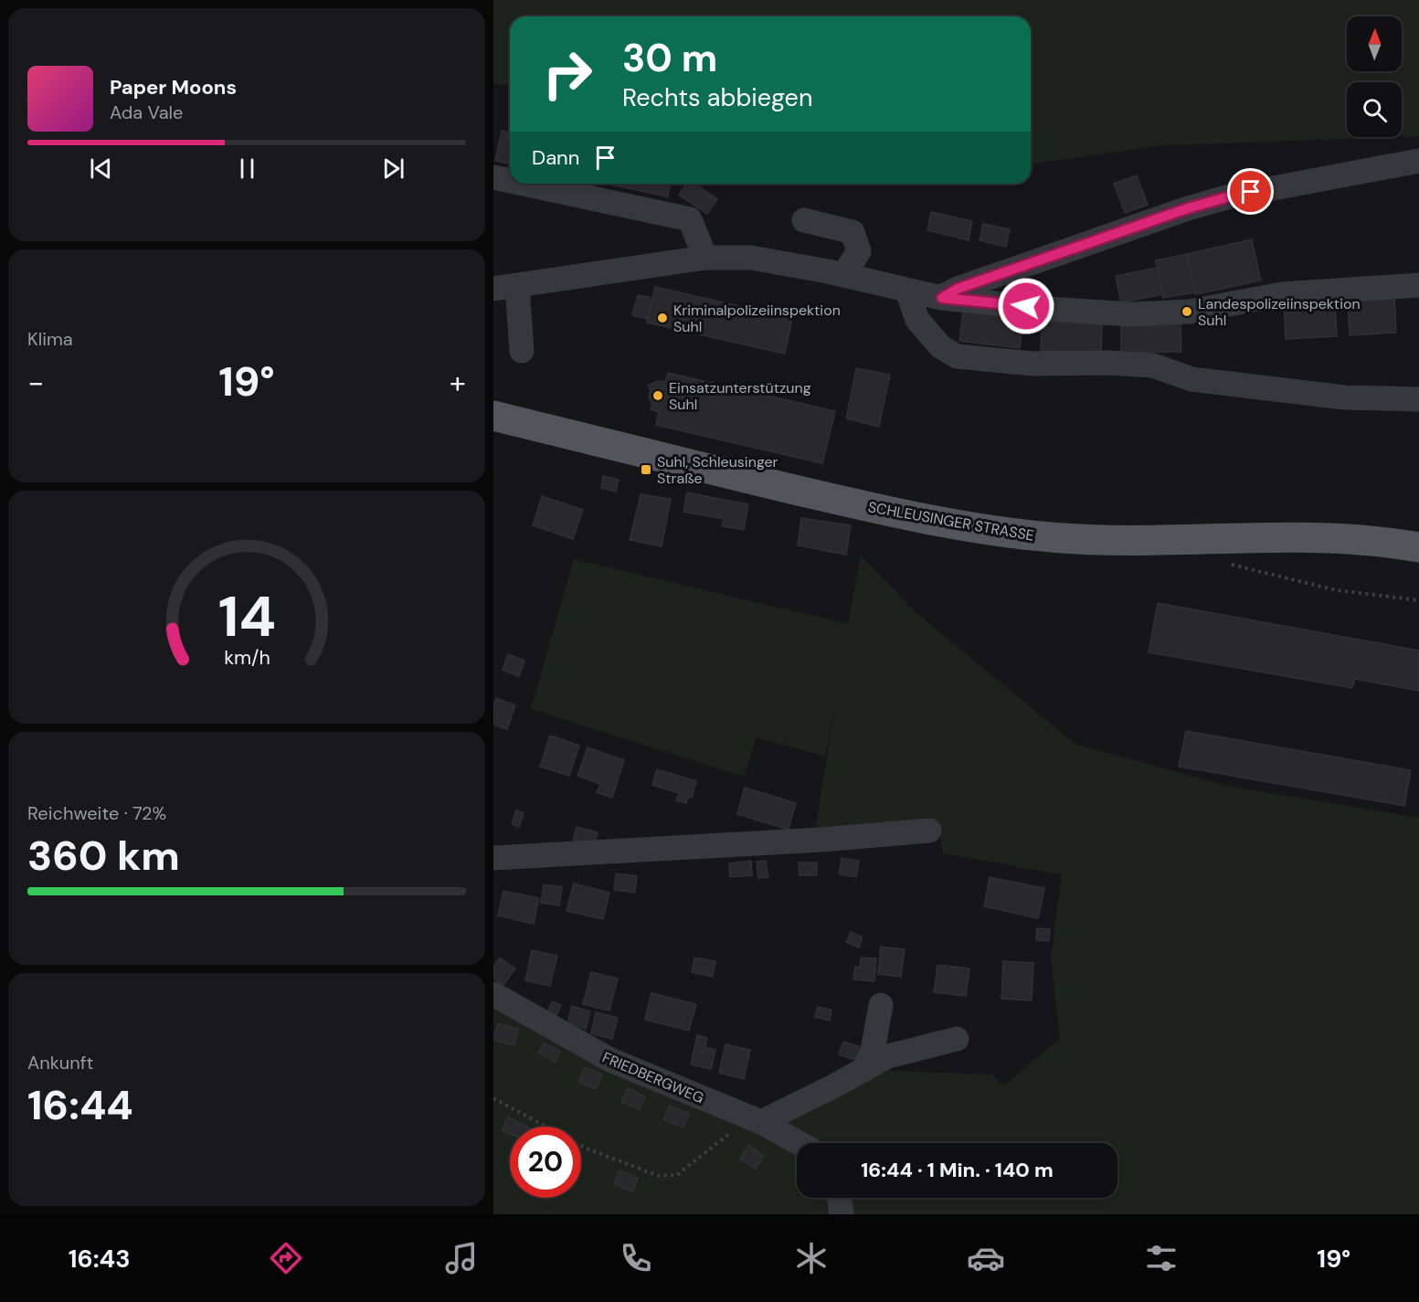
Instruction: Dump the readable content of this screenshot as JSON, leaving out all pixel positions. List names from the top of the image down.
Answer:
{
  "streets": {
    "main road": ["SCHLEUSINGER STRASSE"],
    "street": ["FRIEDBERGWEG"]
  },
  "places": {
    "other": ["Landespolizeiinspektion Suhl", "Kriminalpolizeiinspektion Suhl", "Einsatzunterstützung Suhl"],
    "transit": ["Suhl, Schleusinger Straße"]
  },
  "north": "top",
  "page": {
    "turn": ["30 m", "Rechts abbiegen"],
    "song": ["Paper Moons", "Ada Vale"],
    "then": "Dann",
    "tile": [
      "Klima",
      ["Reichweite · 72%", "360 km"],
      ["Ankunft", "16:44"]
    ],
    "heat": ["−", "19°", "+"],
    "limit": "20",
    "trip": "16:44 · 1 Min. · 140 m",
    "tabs": ["16:43", "19°"],
    "gauge": ["14", "km/h"]
  }
}
